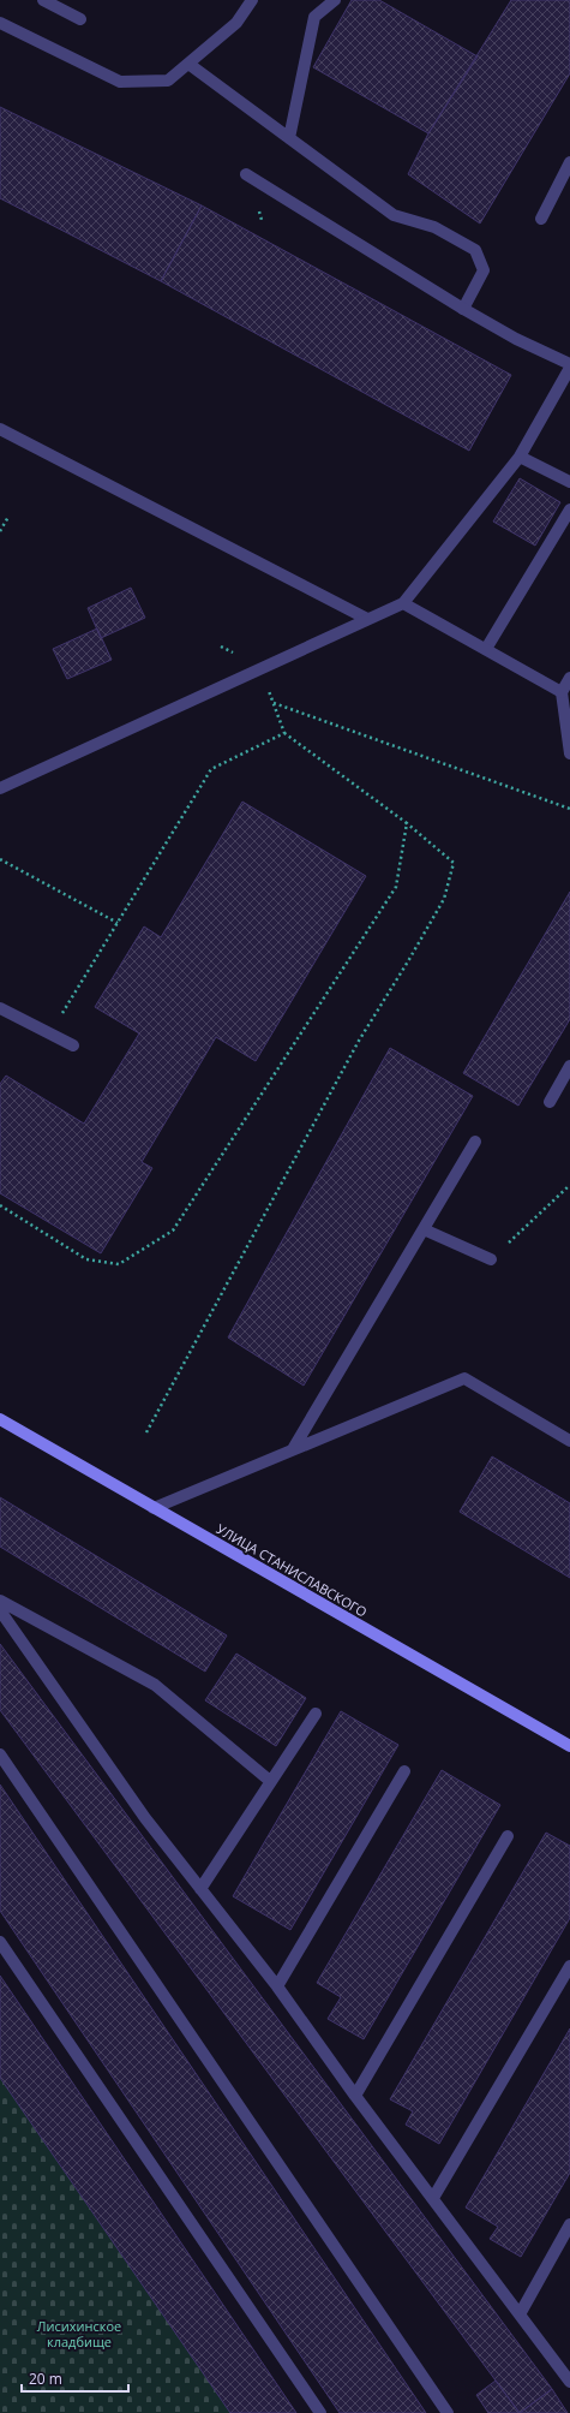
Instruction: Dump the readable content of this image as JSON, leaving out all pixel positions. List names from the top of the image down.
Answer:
{
  "streets": {
    "main road": ["УЛИЦА СТАНИСЛАВСКОГО"]
  },
  "parks": ["Лисихинское кладбище"],
  "scale_bar": "20 m"
}
